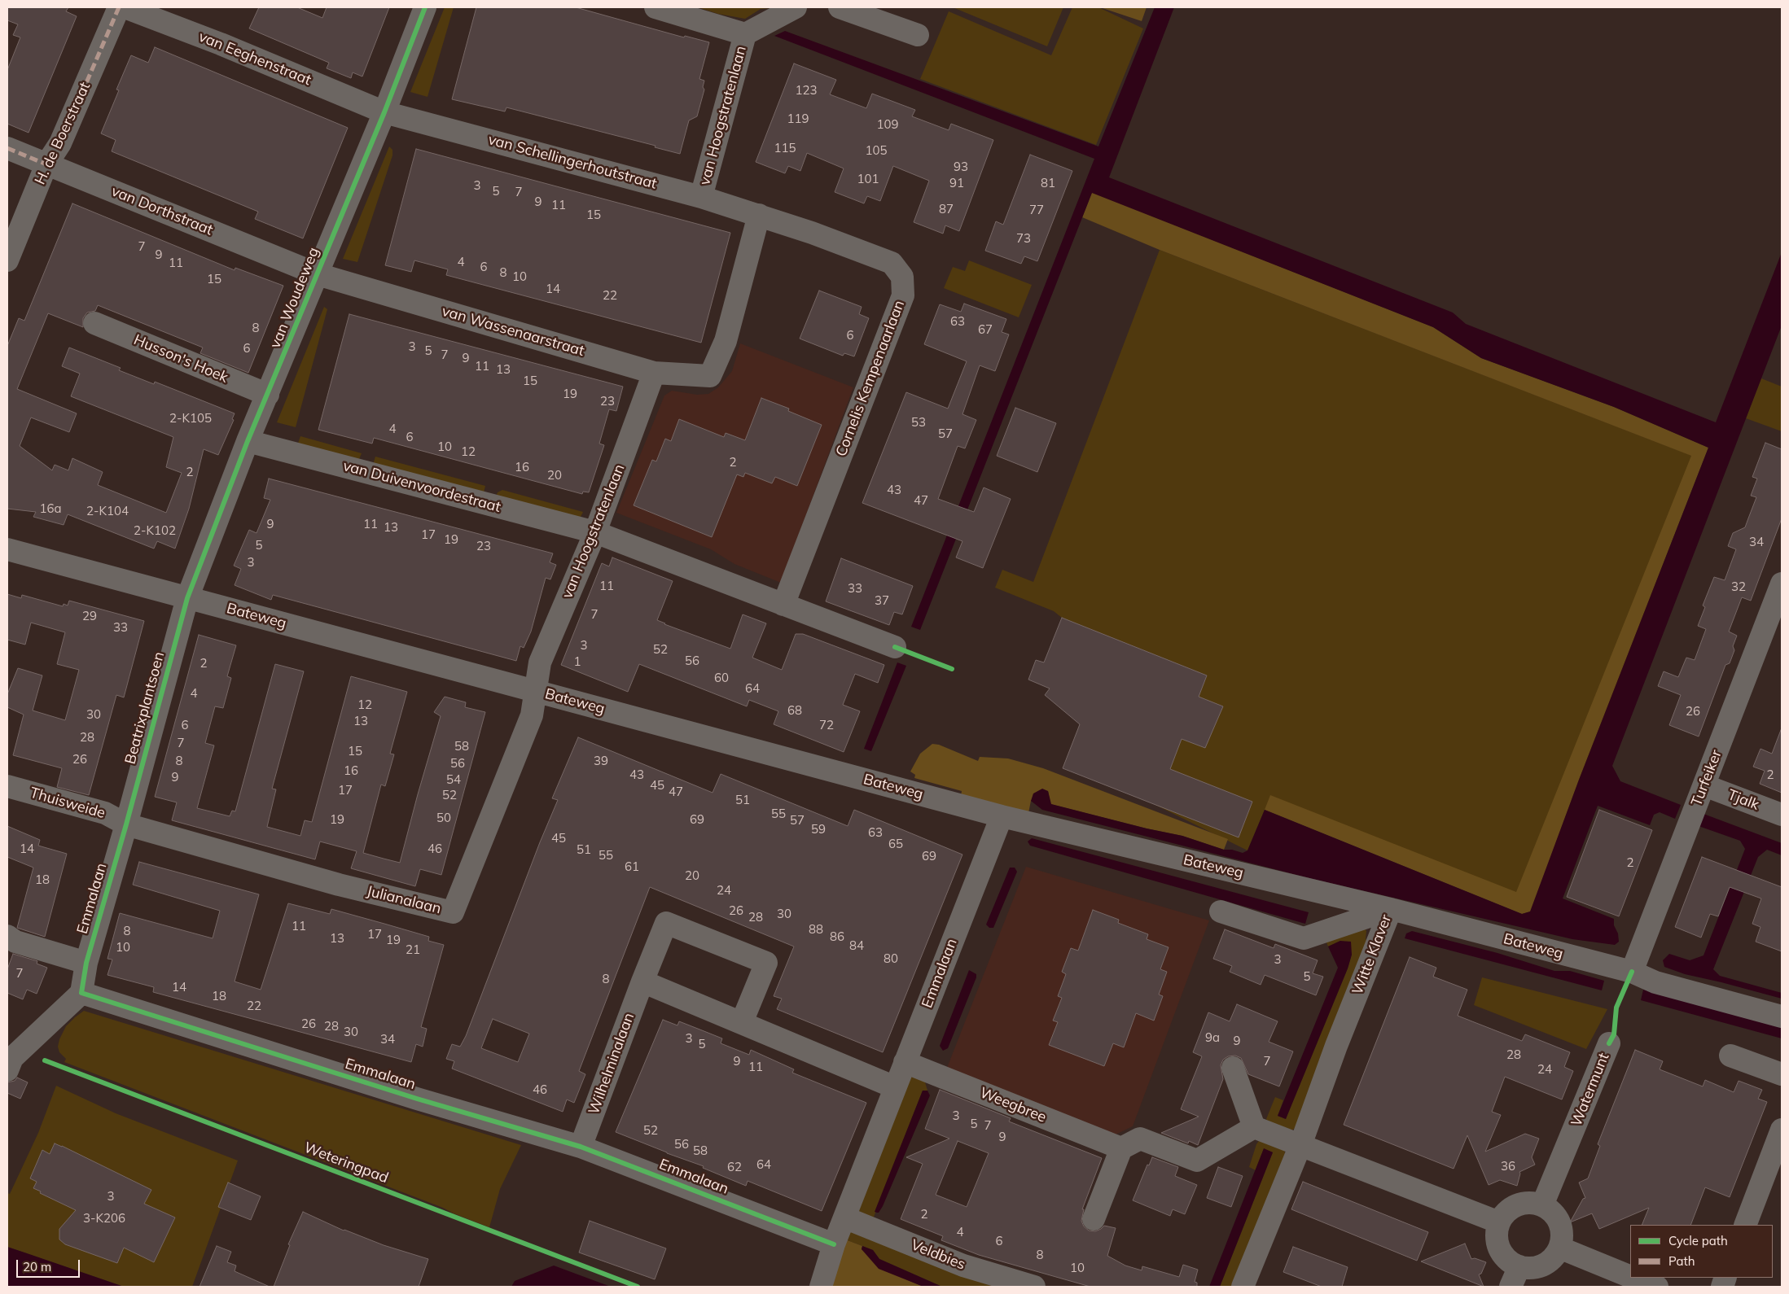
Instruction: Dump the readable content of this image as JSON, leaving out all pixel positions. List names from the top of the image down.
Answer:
{
  "streets": {
    "street": [
      "van Eeghenstraat",
      "van Hoogstratenlaan",
      "H. de Boerstraat",
      "van Schellingerhoutstraat",
      "van Dorthstraat",
      "van Woudeweg",
      "van Wassenaarstraat",
      "Husson's Hoek",
      "Cornelis Kempenaarlaan",
      "van Duivenvoordestraat",
      "Bateweg",
      "Beatrixplantsoen",
      "Turfeiker",
      "Tjalk",
      "Thuisweide",
      "Emmalaan",
      "Julianalaan",
      "Witte Klaver",
      "Wilhelminalaan",
      "Watermunt",
      "Weegbree",
      "Veldbies"
    ],
    "cycle path": ["Weteringpad"]
  },
  "crossings": [
    ["van Eeghenstraat", "van Schellingerhoutstraat"],
    ["van Eeghenstraat", "van Woudeweg"],
    ["van Hoogstratenlaan", "van Schellingerhoutstraat"],
    ["van Hoogstratenlaan", "van Wassenaarstraat"],
    ["van Hoogstratenlaan", "van Duivenvoordestraat"],
    ["van Hoogstratenlaan", "Bateweg"],
    ["van Hoogstratenlaan", "Julianalaan"],
    ["H. de Boerstraat", "van Dorthstraat"],
    ["van Schellingerhoutstraat", "van Woudeweg"],
    ["van Schellingerhoutstraat", "van Wassenaarstraat"],
    ["van Schellingerhoutstraat", "Cornelis Kempenaarlaan"],
    ["van Dorthstraat", "van Woudeweg"],
    ["van Dorthstraat", "van Wassenaarstraat"],
    ["van Woudeweg", "van Wassenaarstraat"],
    ["van Woudeweg", "Husson's Hoek"],
    ["van Woudeweg", "van Duivenvoordestraat"],
    ["van Woudeweg", "Bateweg"],
    ["van Woudeweg", "Beatrixplantsoen"],
    ["van Wassenaarstraat", "Cornelis Kempenaarlaan"],
    ["Bateweg", "Beatrixplantsoen"],
    ["Bateweg", "Turfeiker"],
    ["Bateweg", "Emmalaan"],
    ["Bateweg", "Julianalaan"],
    ["Bateweg", "Witte Klaver"],
    ["Beatrixplantsoen", "Thuisweide"],
    ["Beatrixplantsoen", "Emmalaan"],
    ["Beatrixplantsoen", "Julianalaan"],
    ["Turfeiker", "Tjalk"],
    ["Thuisweide", "Emmalaan"],
    ["Thuisweide", "Julianalaan"],
    ["Emmalaan", "Julianalaan"],
    ["Emmalaan", "Wilhelminalaan"],
    ["Emmalaan", "Weegbree"],
    ["Emmalaan", "Veldbies"]
  ],
  "house_numbers": [
    "123",
    "119",
    "109",
    "115",
    "105",
    "93",
    "101",
    "91",
    "81",
    "3",
    "5",
    "7",
    "9",
    "11",
    "87",
    "77",
    "15",
    "73",
    "7",
    "9",
    "4",
    "11",
    "6",
    "8",
    "10",
    "15",
    "14",
    "22",
    "63",
    "8",
    "67",
    "6",
    "3",
    "6",
    "5",
    "7",
    "9",
    "11",
    "13",
    "15",
    "19",
    "23",
    "2-K105",
    "53",
    "4",
    "57",
    "6",
    "10",
    "12",
    "2",
    "16",
    "2",
    "20",
    "43",
    "47",
    "16a",
    "2-K104",
    "9",
    "11",
    "13",
    "2-K102",
    "17",
    "19",
    "34",
    "5",
    "23",
    "3",
    "11",
    "32",
    "33",
    "37",
    "7",
    "29",
    "33",
    "3",
    "52",
    "56",
    "1",
    "2",
    "60",
    "64",
    "4",
    "12",
    "68",
    "26",
    "30",
    "13",
    "6",
    "72",
    "28",
    "7",
    "58",
    "15",
    "26",
    "8",
    "39",
    "56",
    "16",
    "43",
    "2",
    "9",
    "54",
    "45",
    "17",
    "47",
    "52",
    "51",
    "55",
    "50",
    "19",
    "69",
    "57",
    "59",
    "63",
    "45",
    "65",
    "14",
    "46",
    "51",
    "55",
    "69",
    "2",
    "61",
    "20",
    "18",
    "24",
    "26",
    "30",
    "28",
    "11",
    "88",
    "8",
    "17",
    "86",
    "13",
    "19",
    "84",
    "10",
    "21",
    "80",
    "3",
    "7",
    "5",
    "8",
    "14",
    "18",
    "22",
    "26",
    "28",
    "30",
    "9a",
    "3",
    "34",
    "9",
    "5",
    "28",
    "9",
    "7",
    "11",
    "24",
    "46",
    "3",
    "5",
    "7",
    "52",
    "9",
    "56",
    "58",
    "64",
    "36",
    "62",
    "3",
    "2",
    "3-K206",
    "4",
    "6",
    "8",
    "10"
  ],
  "legend": ["Cycle path", "Path"],
  "scale_bar": "20 m"
}
